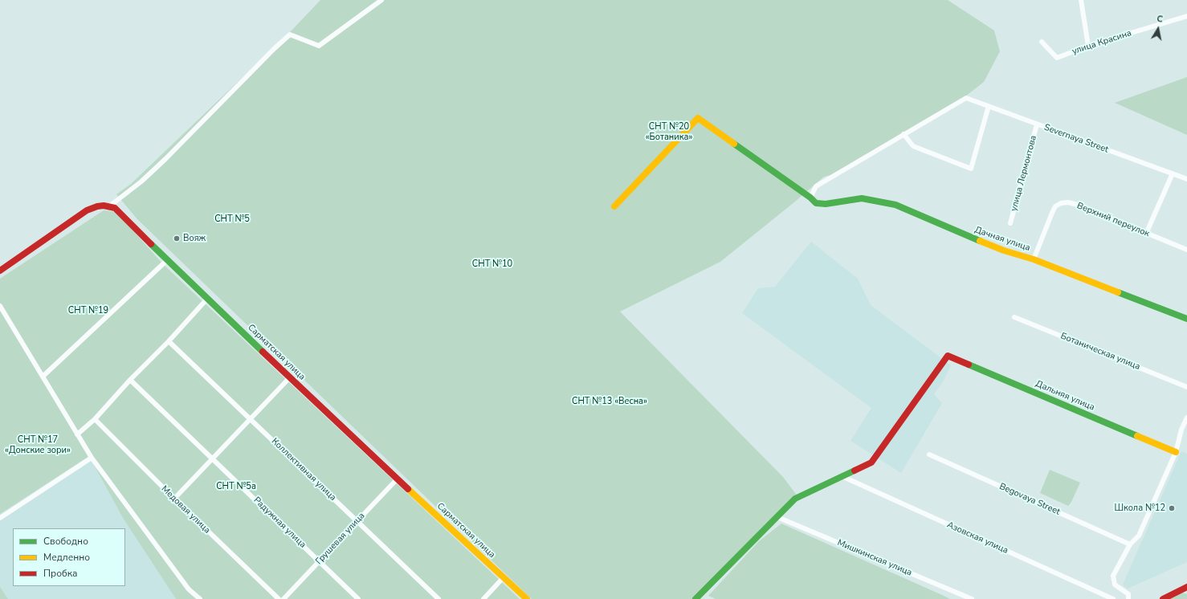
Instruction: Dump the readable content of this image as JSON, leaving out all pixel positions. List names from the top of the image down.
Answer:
{
  "streets": {
    "street": [
      "улица Красина",
      "Severnaya Street",
      "улица Лермонтова",
      "Верхний переулок",
      "Дачная улица",
      "Ботаническая улица",
      "Сарматская улица",
      "Дальняя улица",
      "Коллективная улица",
      "Begovaya Street",
      "Медовая улица",
      "Радужная улица",
      "Азовская улица",
      "Грушевая улица",
      "Мишкинская улица"
    ]
  },
  "crossings": [
    ["Severnaya Street", "улица Лермонтова"],
    ["Верхний переулок", "Дачная улица"],
    ["Сарматская улица", "Грушевая улица"],
    ["Дальняя улица", "Азовская улица"],
    ["Коллективная улица", "Грушевая улица"],
    ["Радужная улица", "Грушевая улица"]
  ],
  "parks": [
    "СНТ №20 «Ботаника»",
    "СНТ №5",
    "СНТ №10",
    "СНТ №19",
    "СНТ №13 «Весна»",
    "СНТ №17 «Донские зори»",
    "СНТ №5а"
  ],
  "places": ["Вояж", "Школа №12"],
  "legend": ["Свободно", "Медленно", "Пробка"],
  "north": "top"
}
